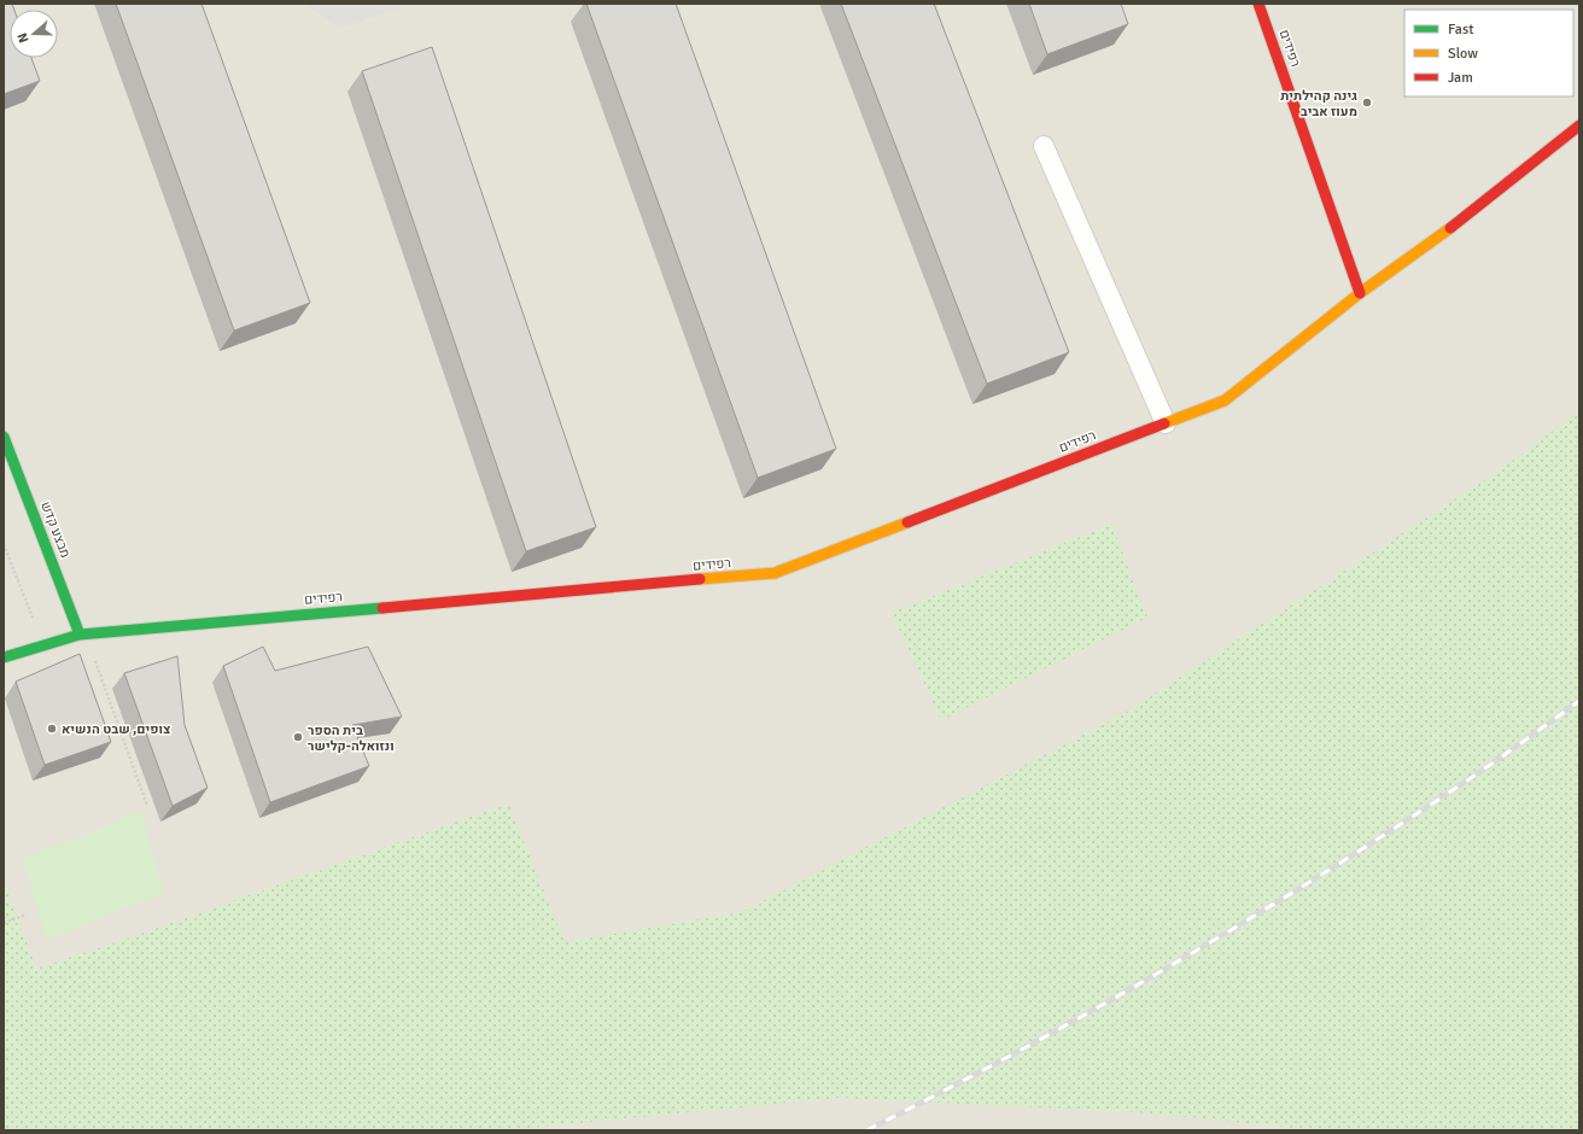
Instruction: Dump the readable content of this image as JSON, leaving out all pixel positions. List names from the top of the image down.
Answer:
{
  "streets": {
    "street": ["רפידים", "מבצע קדש"]
  },
  "crossings": [
    ["רפידים", "מבצע קדש"]
  ],
  "places": ["גינה קהילתית מעוז אביב", "צופים, שבט הנשיא", "בית הספר ונזואלה-קלישר"],
  "legend": ["Fast", "Slow", "Jam"],
  "north": "left"
}
